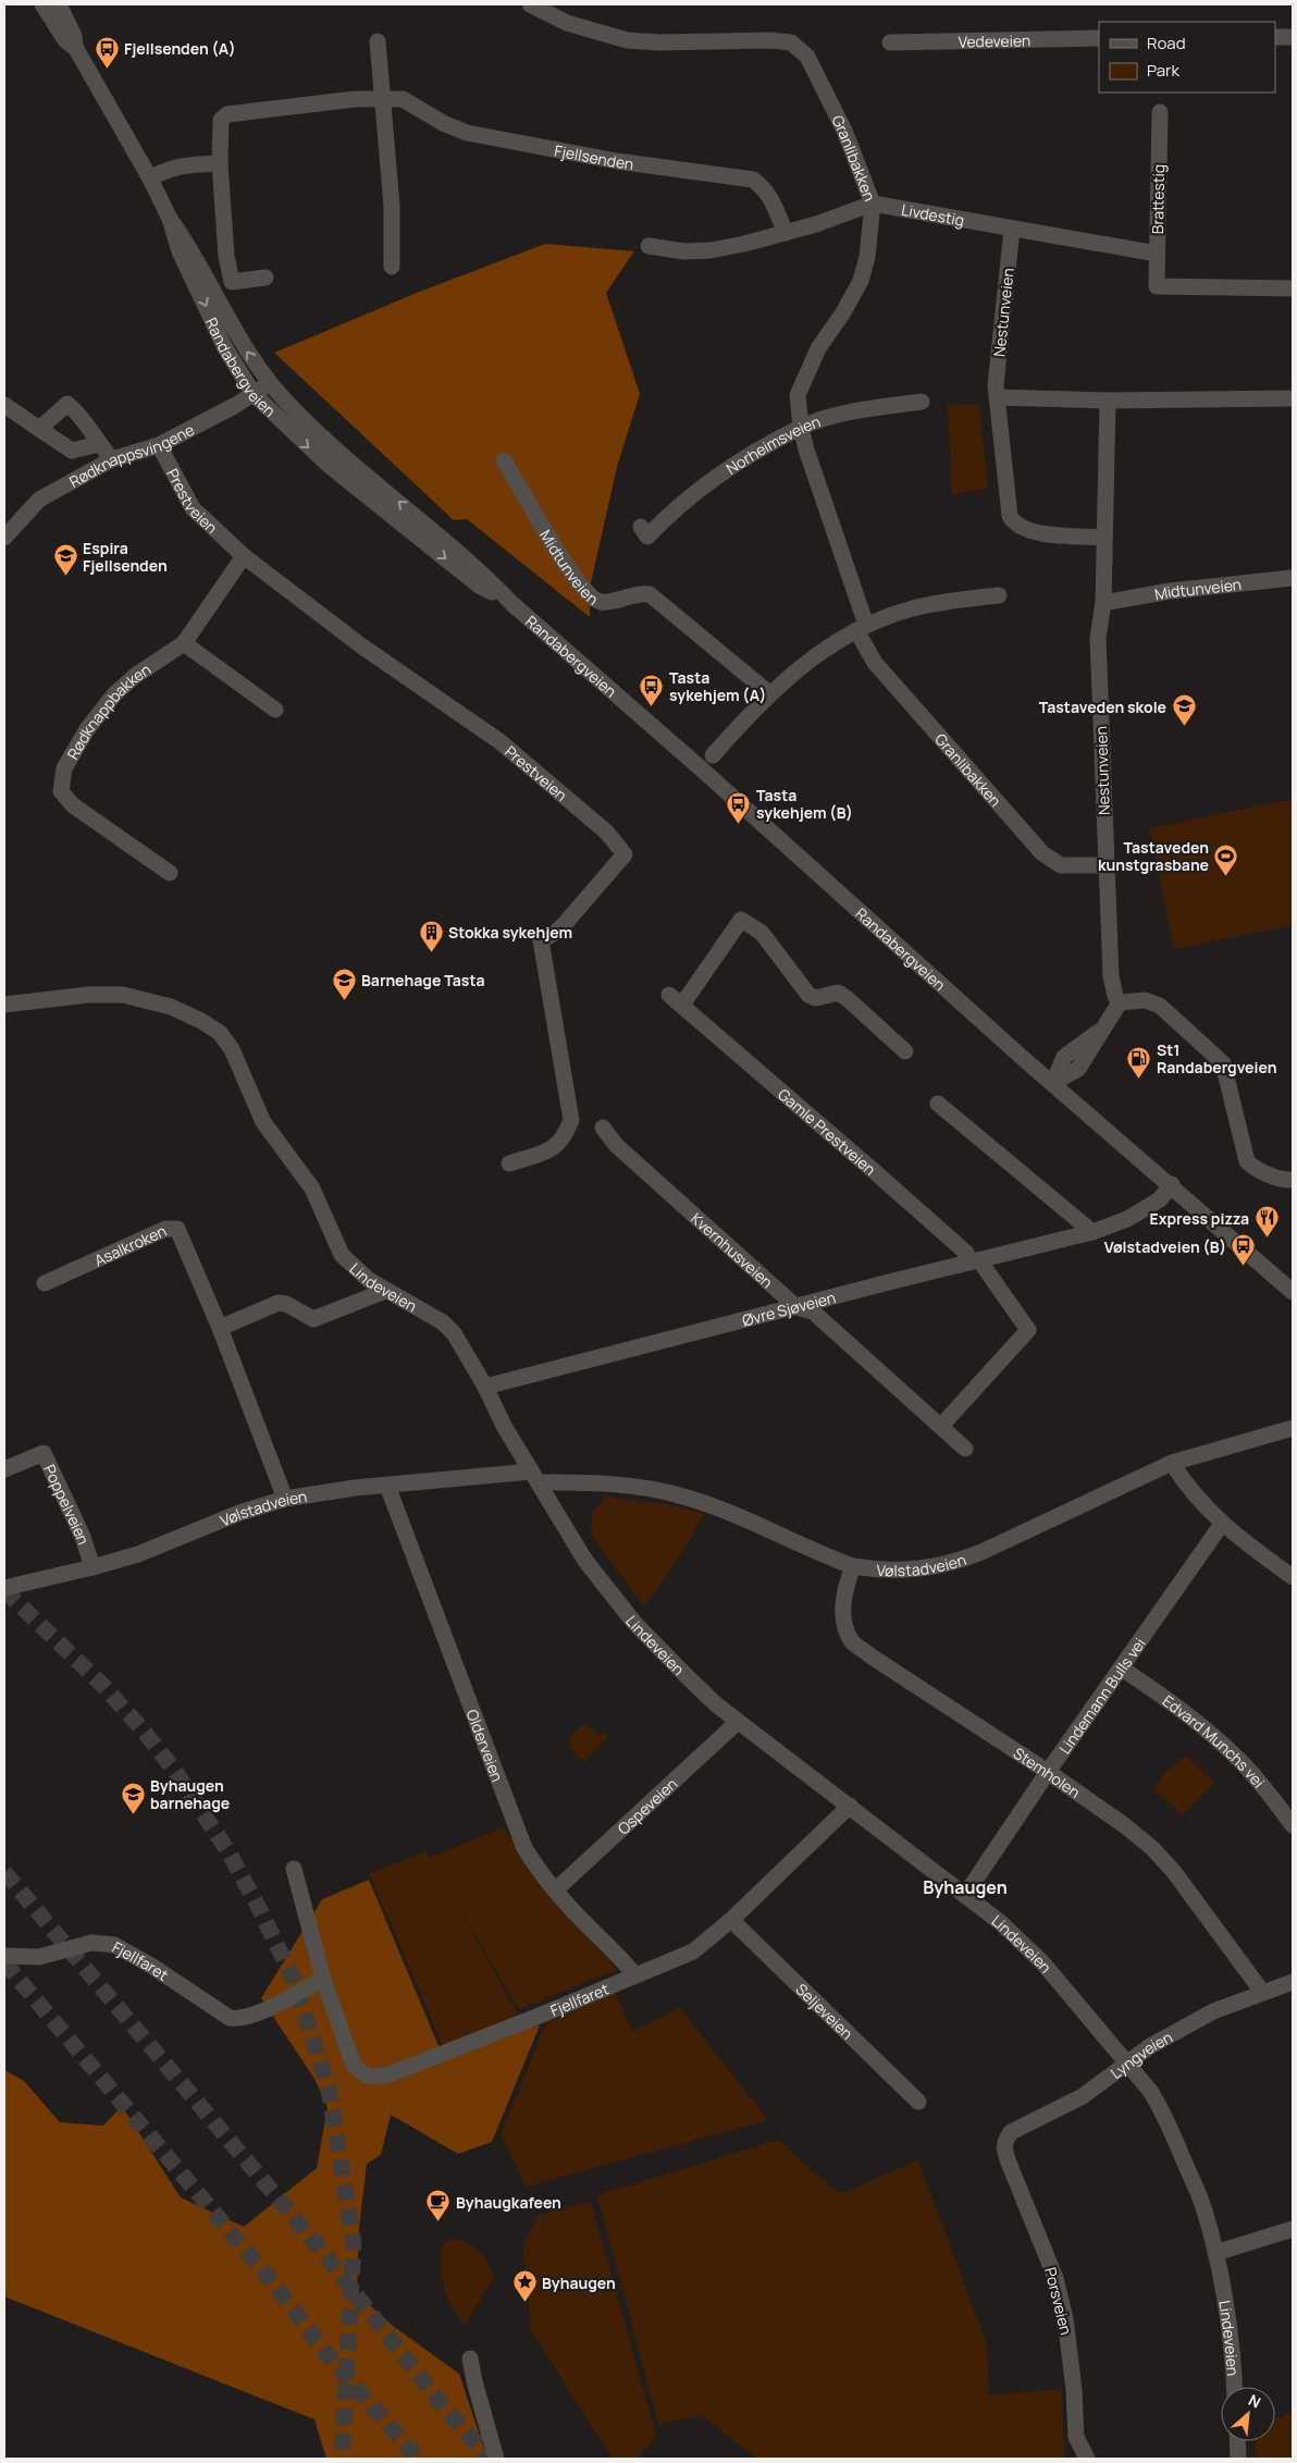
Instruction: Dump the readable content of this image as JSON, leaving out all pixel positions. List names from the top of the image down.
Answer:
{
  "streets": {
    "street": [
      "Vedeveien",
      "Fjellsenden",
      "Granlibakken",
      "Brattestig",
      "Livdestig",
      "Nestunveien",
      "Randabergveien",
      "Norheimsveien",
      "Rødknappsvingene",
      "Prestveien",
      "Midtunveien",
      "Rødknappbakken",
      "Gamle Prestveien",
      "Asalkroken",
      "Kvernhusveien",
      "Lindeveien",
      "Øvre Sjøveien",
      "Poppelveien",
      "Vølstadveien",
      "Lindemann Bulls vei",
      "Edvard Munchs vei",
      "Olderveien",
      "Stemholen",
      "Ospeveien",
      "Fjellfaret",
      "Seljeveien",
      "Lyngveien",
      "Porsveien"
    ]
  },
  "crossings": [
    ["Fjellsenden", "Livdestig"],
    ["Granlibakken", "Livdestig"],
    ["Granlibakken", "Nestunveien"],
    ["Granlibakken", "Norheimsveien"],
    ["Brattestig", "Livdestig"],
    ["Livdestig", "Nestunveien"],
    ["Nestunveien", "Midtunveien"],
    ["Randabergveien", "Rødknappsvingene"],
    ["Randabergveien", "Øvre Sjøveien"],
    ["Rødknappsvingene", "Prestveien"],
    ["Prestveien", "Rødknappbakken"],
    ["Gamle Prestveien", "Kvernhusveien"],
    ["Gamle Prestveien", "Øvre Sjøveien"],
    ["Asalkroken", "Vølstadveien"],
    ["Kvernhusveien", "Øvre Sjøveien"],
    ["Lindeveien", "Øvre Sjøveien"],
    ["Lindeveien", "Vølstadveien"],
    ["Lindeveien", "Lindemann Bulls vei"],
    ["Lindeveien", "Ospeveien"],
    ["Lindeveien", "Fjellfaret"],
    ["Lindeveien", "Lyngveien"],
    ["Poppelveien", "Vølstadveien"],
    ["Vølstadveien", "Olderveien"],
    ["Vølstadveien", "Stemholen"],
    ["Lindemann Bulls vei", "Edvard Munchs vei"],
    ["Lindemann Bulls vei", "Stemholen"],
    ["Olderveien", "Ospeveien"],
    ["Olderveien", "Fjellfaret"],
    ["Stemholen", "Lyngveien"],
    ["Fjellfaret", "Seljeveien"],
    ["Lyngveien", "Porsveien"]
  ],
  "districts": ["Byhaugen"],
  "places": {
    "bus stop": [
      "Fjellsenden (A)",
      "Tasta sykehjem (A)",
      "Tasta sykehjem (B)",
      "Vølstadveien (B)"
    ],
    "school or university": [
      "Espira Fjellsenden",
      "Tastaveden skole",
      "Barnehage Tasta",
      "Byhaugen barnehage"
    ],
    "sports": ["Tastaveden kunstgrasbane"],
    "building": ["Stokka sykehjem"],
    "fuel station": ["St1 Randabergveien"],
    "restaurant": ["Express pizza"],
    "cafe": ["Byhaugkafeen"],
    "place": ["Byhaugen"]
  },
  "legend": ["Road", "Park"],
  "north": "top right"
}
